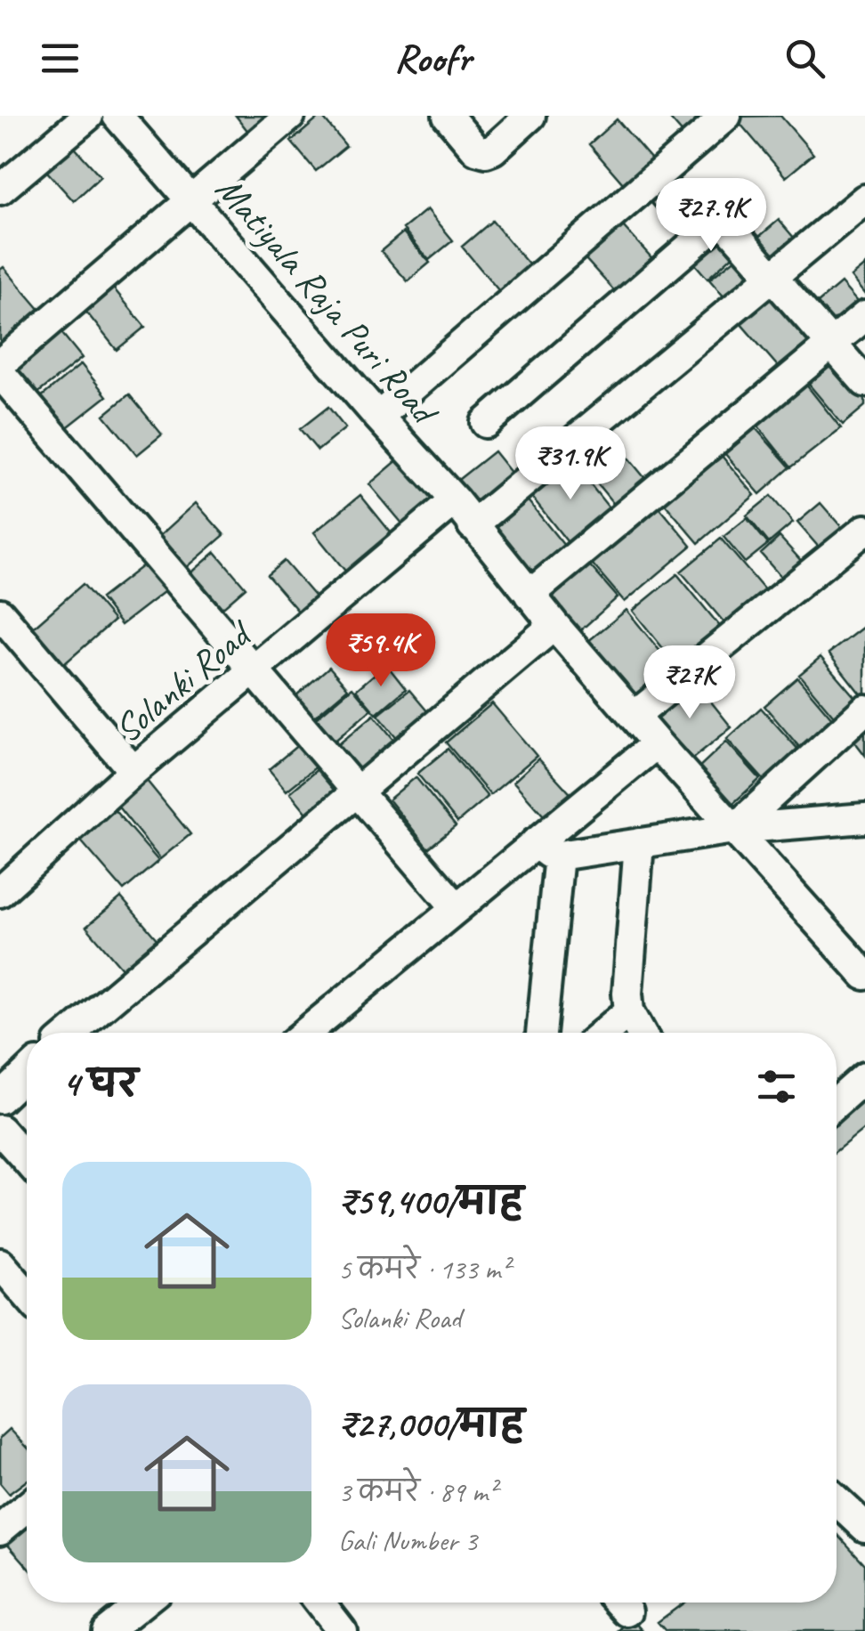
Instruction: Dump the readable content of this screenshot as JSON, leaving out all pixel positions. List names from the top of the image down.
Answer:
{
  "streets": {
    "street": ["Matiyala Raja Puri Road", "Solanki Road"]
  },
  "crossings": [
    ["Matiyala Raja Puri Road", "Solanki Road"]
  ],
  "page": {
    "header": "Roofr",
    "price": [
      "₹27.9K",
      "₹31.9K",
      "₹59.4K",
      "₹27K"
    ],
    "heading": "4 घर",
    "list": [
      {
        "name": "₹59,400/माह",
        "note": "5 कमरे · 133 m² · Solanki Road"
      },
      {
        "name": "₹27,000/माह",
        "note": "3 कमरे · 89 m² · Gali Number 3"
      }
    ]
  }
}
